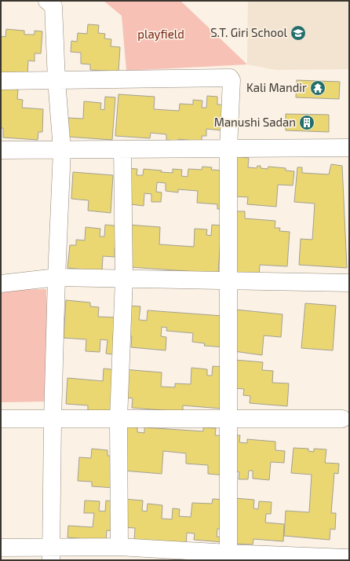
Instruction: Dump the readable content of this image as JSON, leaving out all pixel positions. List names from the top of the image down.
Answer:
{
  "parks": ["playfield"],
  "places": {
    "school or university": ["S.T. Giri School"],
    "temple": ["Kali Mandir"],
    "building": ["Manushi Sadan"]
  }
}
